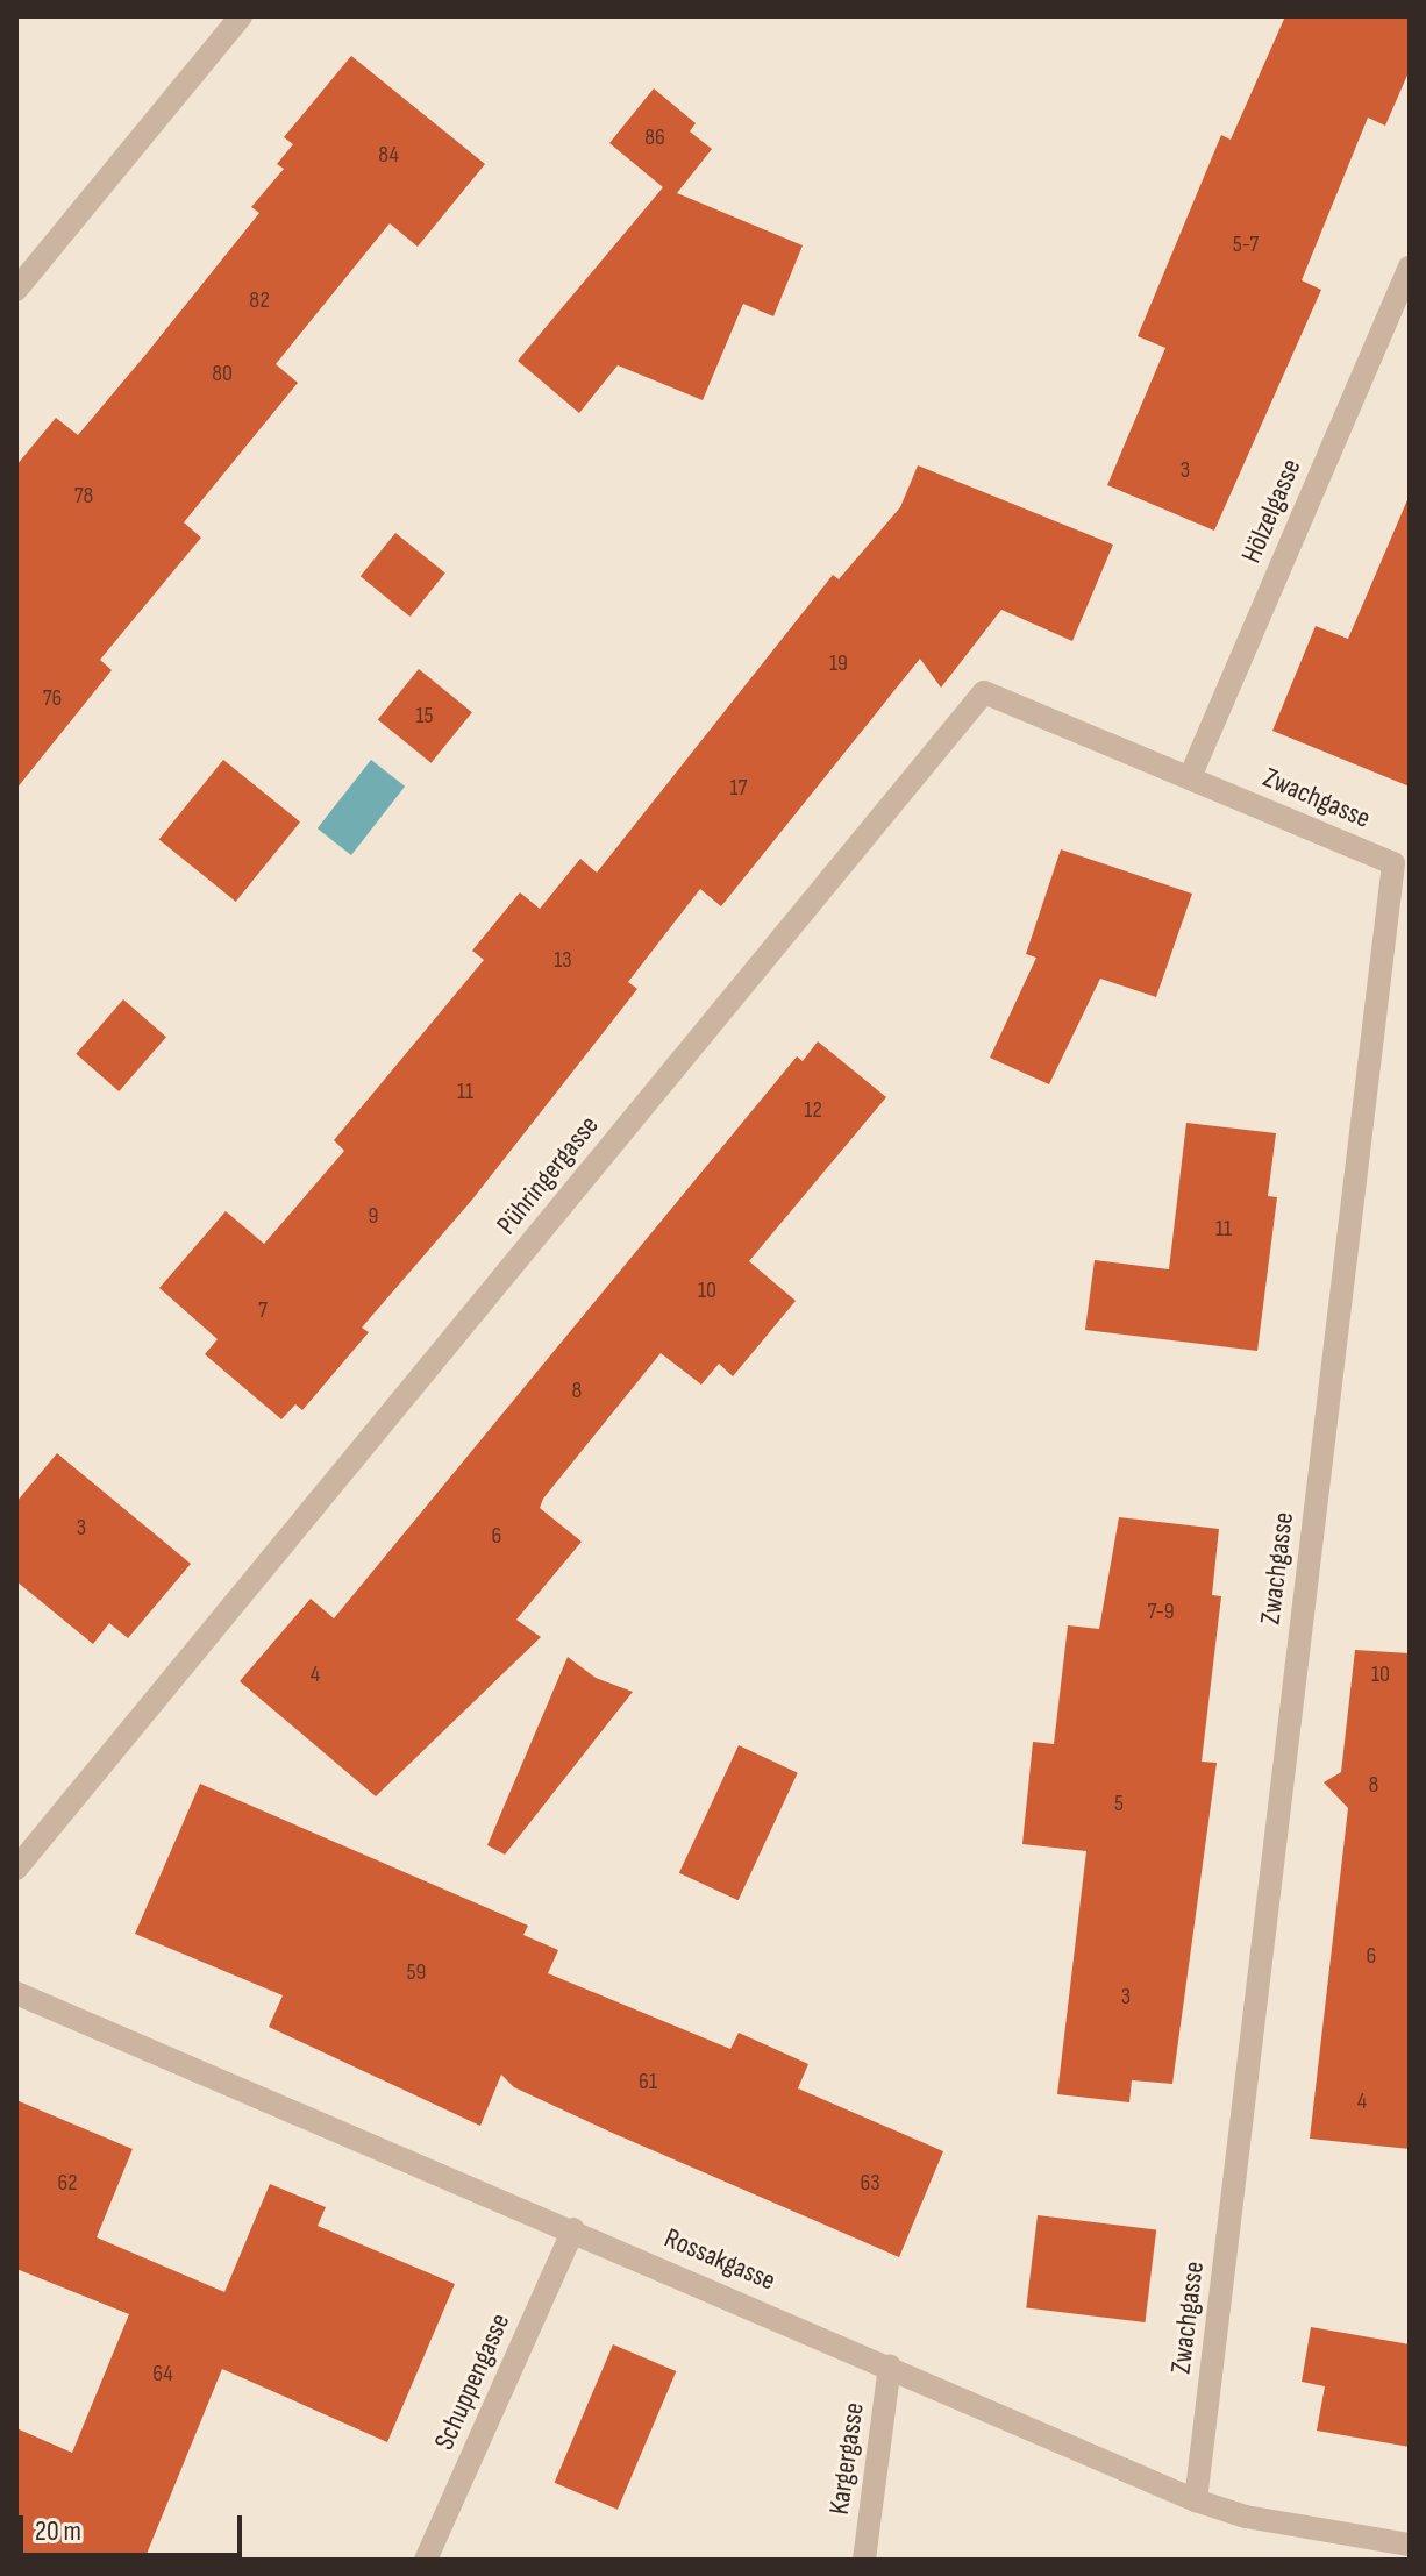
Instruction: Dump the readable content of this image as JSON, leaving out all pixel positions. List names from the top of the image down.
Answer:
{
  "streets": {
    "street": [
      "Hölzelgasse",
      "Zwachgasse",
      "Pühringergasse",
      "Rossakgasse",
      "Schuppengasse",
      "Kargergasse"
    ]
  },
  "crossings": [
    ["Hölzelgasse", "Zwachgasse"],
    ["Hölzelgasse", "Pühringergasse"],
    ["Zwachgasse", "Pühringergasse"],
    ["Zwachgasse", "Rossakgasse"],
    ["Rossakgasse", "Schuppengasse"],
    ["Rossakgasse", "Kargergasse"]
  ],
  "house_numbers": [
    "86",
    "84",
    "5-7",
    "82",
    "80",
    "3",
    "78",
    "19",
    "76",
    "15",
    "17",
    "13",
    "11",
    "12",
    "9",
    "11",
    "10",
    "7",
    "8",
    "3",
    "6",
    "7-9",
    "4",
    "10",
    "8",
    "5",
    "6",
    "59",
    "3",
    "61",
    "4",
    "62",
    "63",
    "64"
  ],
  "scale_bar": "20 m"
}
